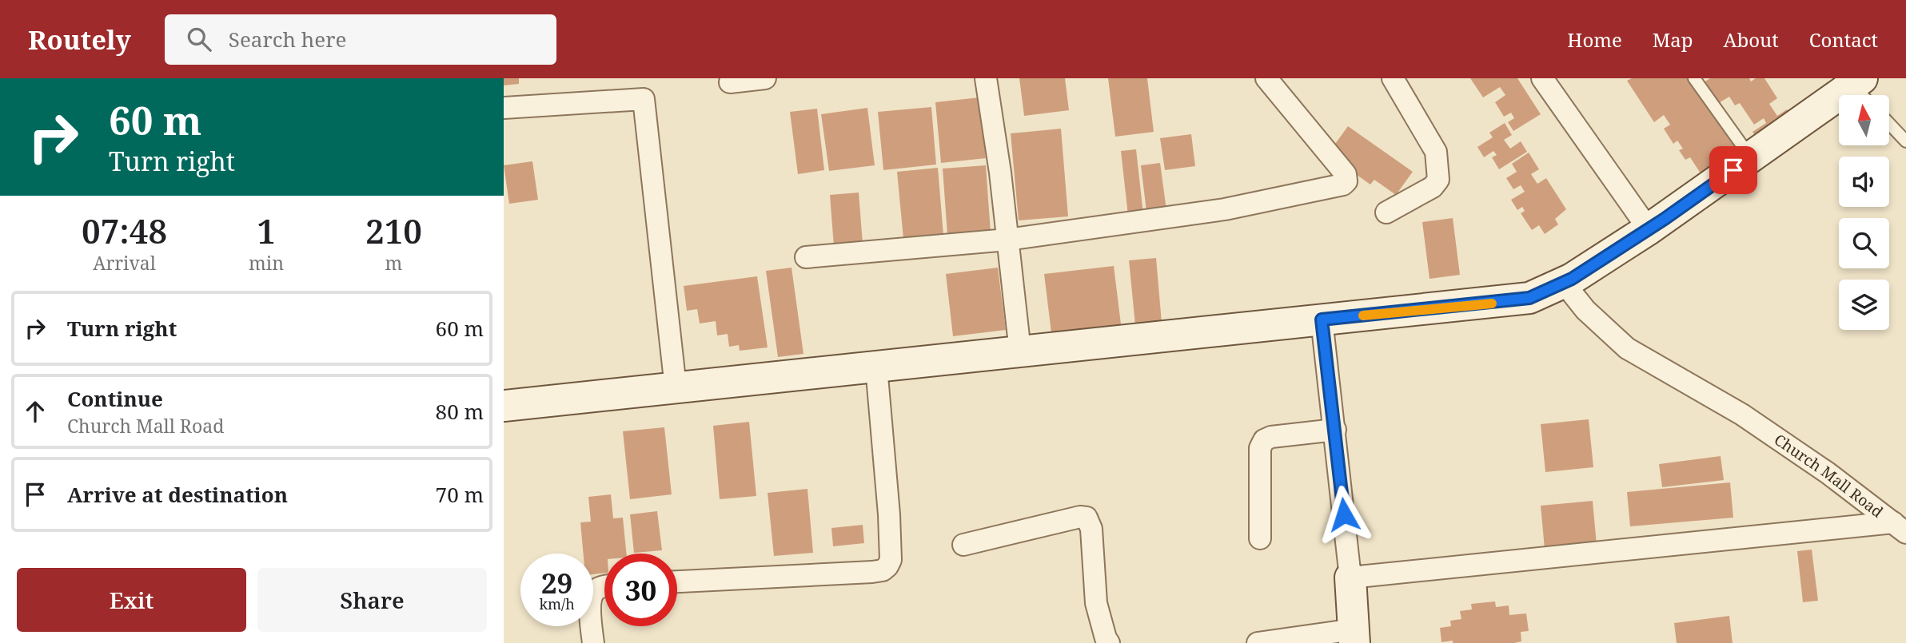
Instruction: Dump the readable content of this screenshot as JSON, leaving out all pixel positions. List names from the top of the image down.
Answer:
{
  "streets": {
    "street": ["Church Mall Road"]
  },
  "north": "top",
  "page": {
    "header": "Routely",
    "search": "Search here",
    "nav": [
      "Home",
      "Map",
      "About",
      "Contact"
    ],
    "turn": ["60 m", "Turn right"],
    "eta": [
      "07:48",
      "Arrival",
      "1",
      "min",
      "210",
      "m"
    ],
    "list": [
      {
        "name": "Turn right",
        "value": "60 m"
      },
      {
        "name": "Continue",
        "note": "Church Mall Road",
        "value": "80 m"
      },
      {
        "name": "Arrive at destination",
        "value": "70 m"
      }
    ],
    "speed": "29 km/h",
    "limit": "30",
    "buttons": ["Exit", "Share"]
  }
}
